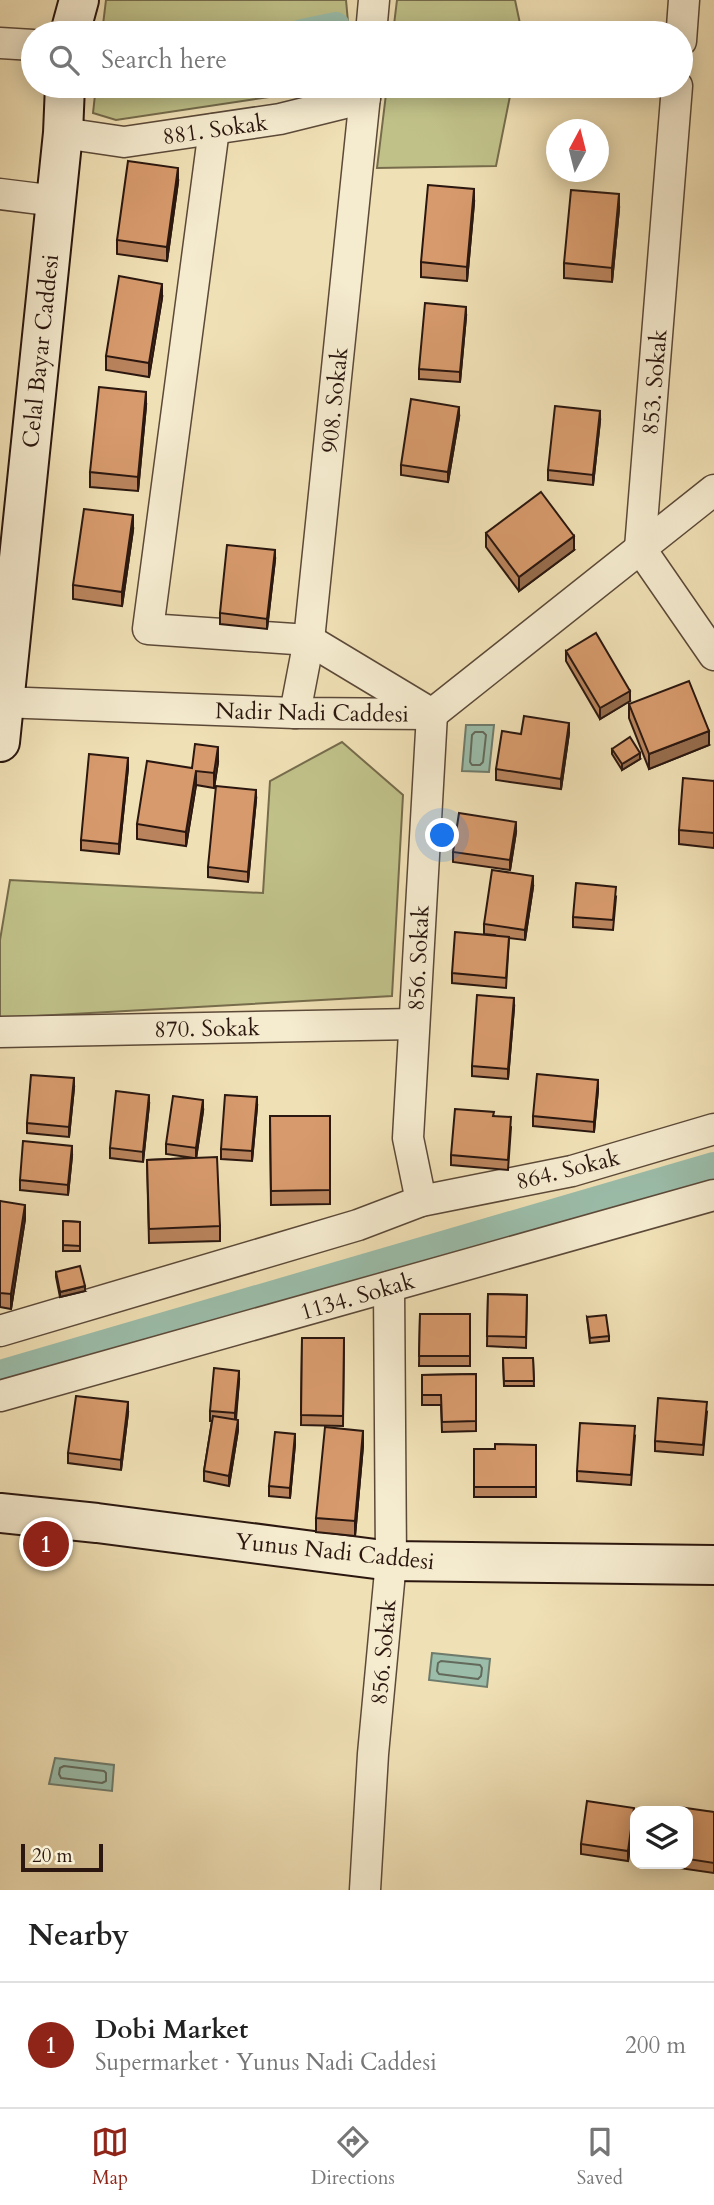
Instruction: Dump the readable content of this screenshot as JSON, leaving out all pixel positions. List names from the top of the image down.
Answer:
{
  "streets": {
    "main road": ["Celal Bayar Caddesi", "Yunus Nadi Caddesi"],
    "street": [
      "881. Sokak",
      "853. Sokak",
      "908. Sokak",
      "Nadir Nadi Caddesi",
      "856. Sokak",
      "870. Sokak",
      "864. Sokak",
      "1134. Sokak"
    ]
  },
  "crossings": [
    ["881. Sokak", "Celal Bayar Caddesi"],
    ["Celal Bayar Caddesi", "Nadir Nadi Caddesi"],
    ["853. Sokak", "Nadir Nadi Caddesi"],
    ["908. Sokak", "Nadir Nadi Caddesi"],
    ["Nadir Nadi Caddesi", "856. Sokak"],
    ["856. Sokak", "870. Sokak"],
    ["856. Sokak", "864. Sokak"],
    ["856. Sokak", "1134. Sokak"],
    ["856. Sokak", "Yunus Nadi Caddesi"]
  ],
  "scale_bar": "20 m",
  "north": "top",
  "page": {
    "search": "Search here",
    "pins": "1",
    "scale": "20 m",
    "heading": "Nearby",
    "list": [
      {
        "mark": "1",
        "name": "Dobi Market",
        "note": "Supermarket · Yunus Nadi Caddesi",
        "value": "200 m"
      }
    ],
    "nav": ["Map", "Directions", "Saved"]
  }
}
